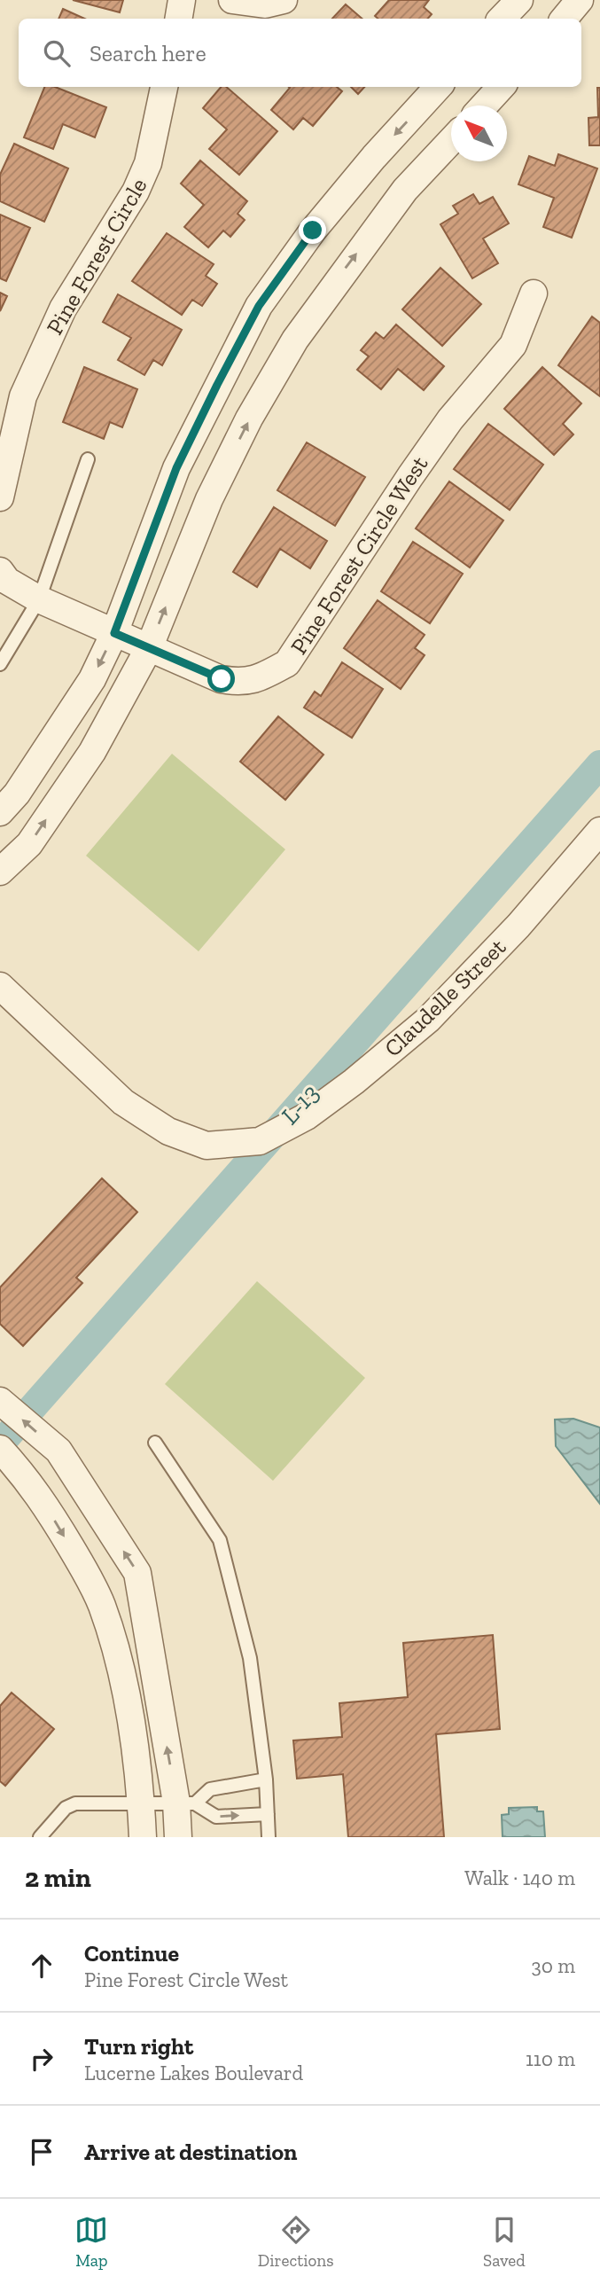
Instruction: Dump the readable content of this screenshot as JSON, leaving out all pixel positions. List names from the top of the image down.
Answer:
{
  "streets": {
    "street": ["Pine Forest Circle", "Pine Forest Circle West", "Claudelle Street"]
  },
  "water": ["L-13"],
  "north": "top left",
  "page": {
    "search": "Search here",
    "heading": ["2 min", "Walk · 140 m"],
    "list": [
      ["Continue", "Pine Forest Circle West", "30 m"],
      ["Turn right", "Lucerne Lakes Boulevard", "110 m"],
      "Arrive at destination"
    ],
    "nav": ["Map", "Directions", "Saved"]
  }
}
